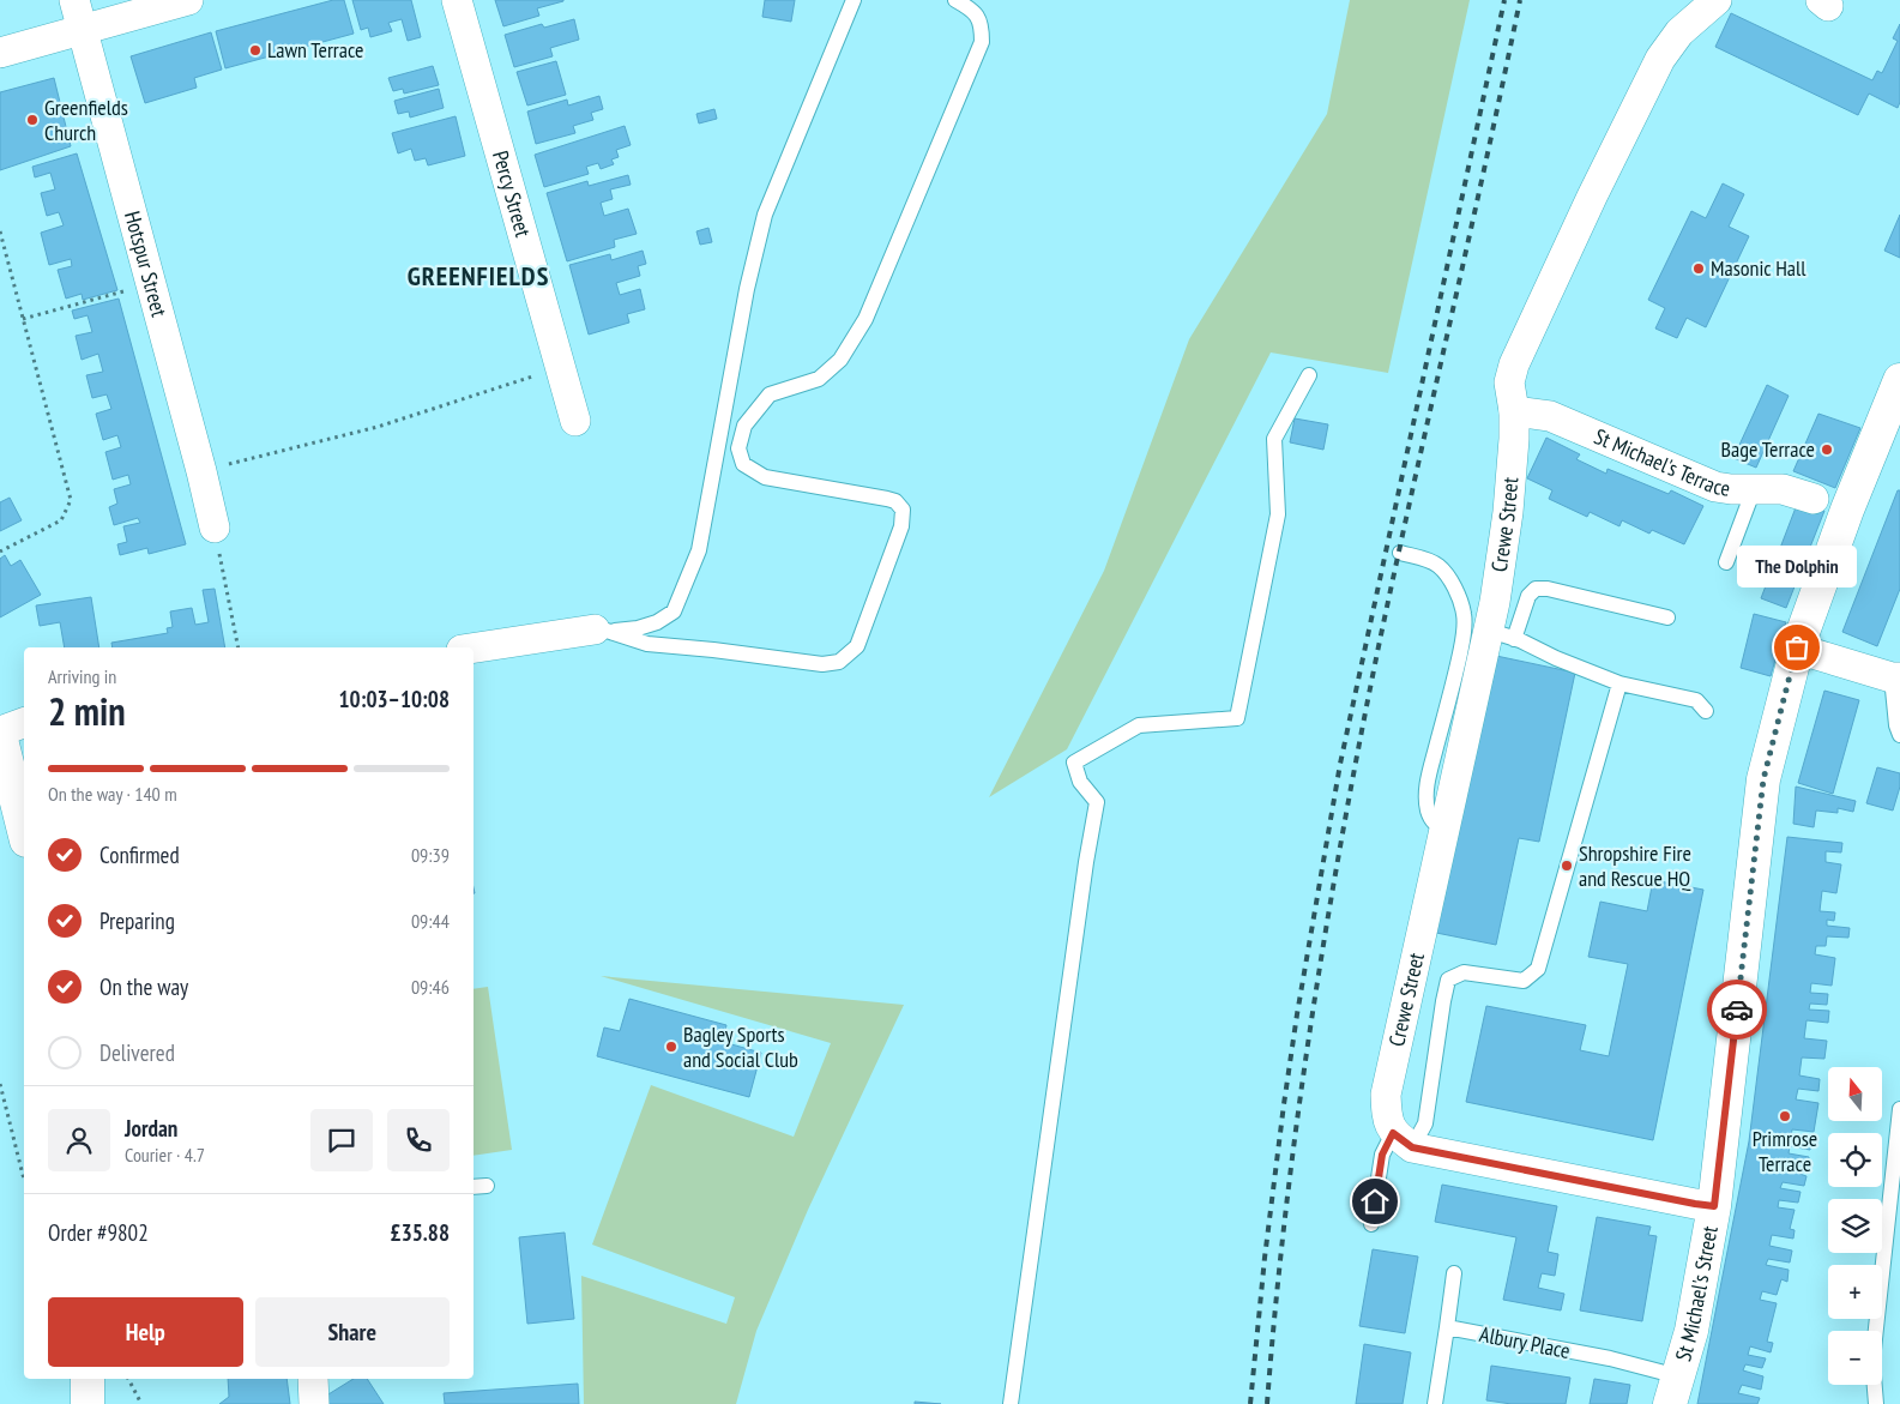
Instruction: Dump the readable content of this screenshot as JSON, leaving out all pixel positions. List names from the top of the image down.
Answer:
{
  "streets": {
    "main road": ["St Michael's Street"],
    "street": [
      "Percy Street",
      "Hotspur Street",
      "St Michael's Terrace",
      "Crewe Street"
    ],
    "lane": ["Albury Place"]
  },
  "crossings": [
    ["St Michael's Terrace", "Crewe Street"],
    ["St Michael's Street", "Albury Place"]
  ],
  "districts": ["GREENFIELDS"],
  "places": [
    "Lawn Terrace",
    "Greenfields Church",
    "Masonic Hall",
    "Bage Terrace",
    "The Dolphin",
    "Shropshire Fire and Rescue HQ",
    "Bagley Sports and Social Club",
    "Primrose Terrace"
  ],
  "north": "top",
  "page": {
    "bubble": "The Dolphin",
    "heading": ["2 min", "Arriving in", "10:03–10:08"],
    "panel": [
      "Jordan",
      "Courier · 4.7",
      "Order #9802",
      "£35.88"
    ],
    "bar": "On the way · 140 m",
    "list": [
      ["Confirmed", "09:39"],
      ["Preparing", "09:44"],
      ["On the way", "09:46"],
      "Delivered"
    ],
    "map_buttons": ["+", "−"],
    "buttons": ["Help", "Share"]
  }
}
